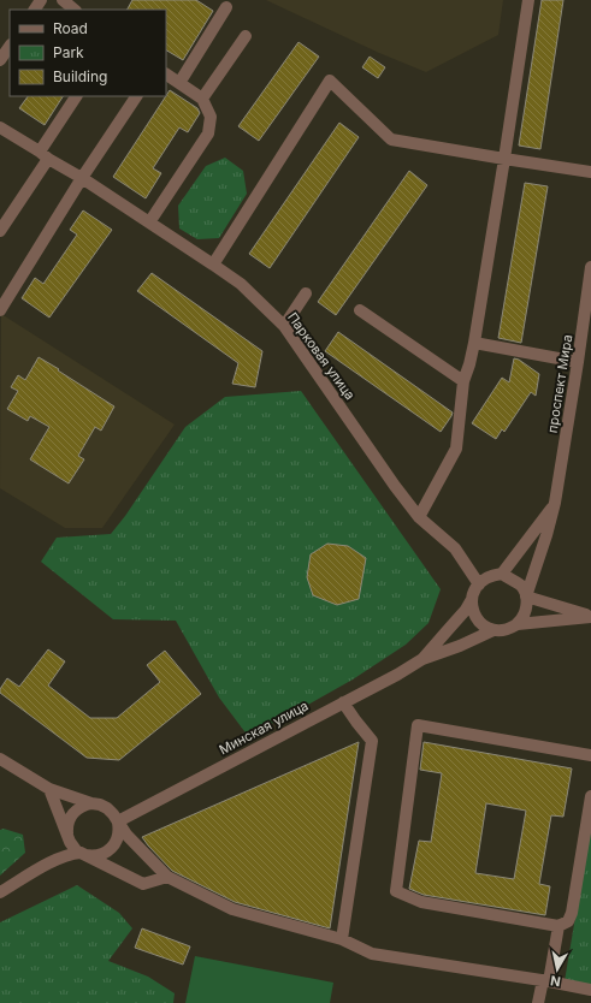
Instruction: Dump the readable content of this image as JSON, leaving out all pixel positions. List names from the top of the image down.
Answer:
{
  "streets": {
    "street": ["Парковая улица", "проспект Мира", "Минская улица"]
  },
  "crossings": [
    ["Парковая улица", "проспект Мира"],
    ["Парковая улица", "Минская улица"],
    ["проспект Мира", "Минская улица"]
  ],
  "legend": ["Road", "Park", "Building"],
  "north": "bottom"
}
